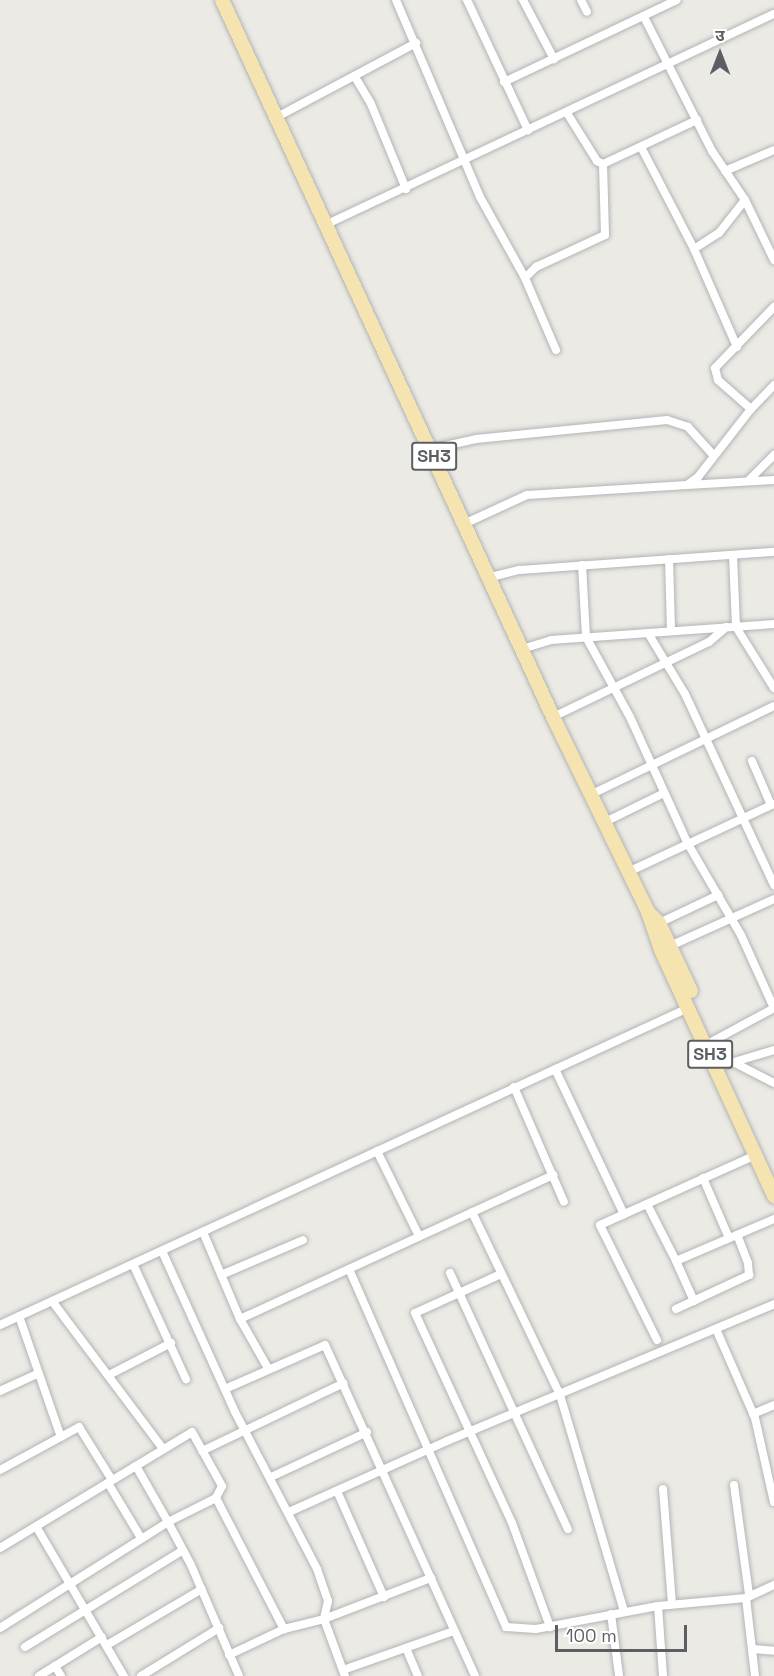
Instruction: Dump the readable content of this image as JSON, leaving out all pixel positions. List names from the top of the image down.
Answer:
{
  "streets": {
    "main road": ["SH3"]
  },
  "scale_bar": "100 m",
  "north": "top"
}
